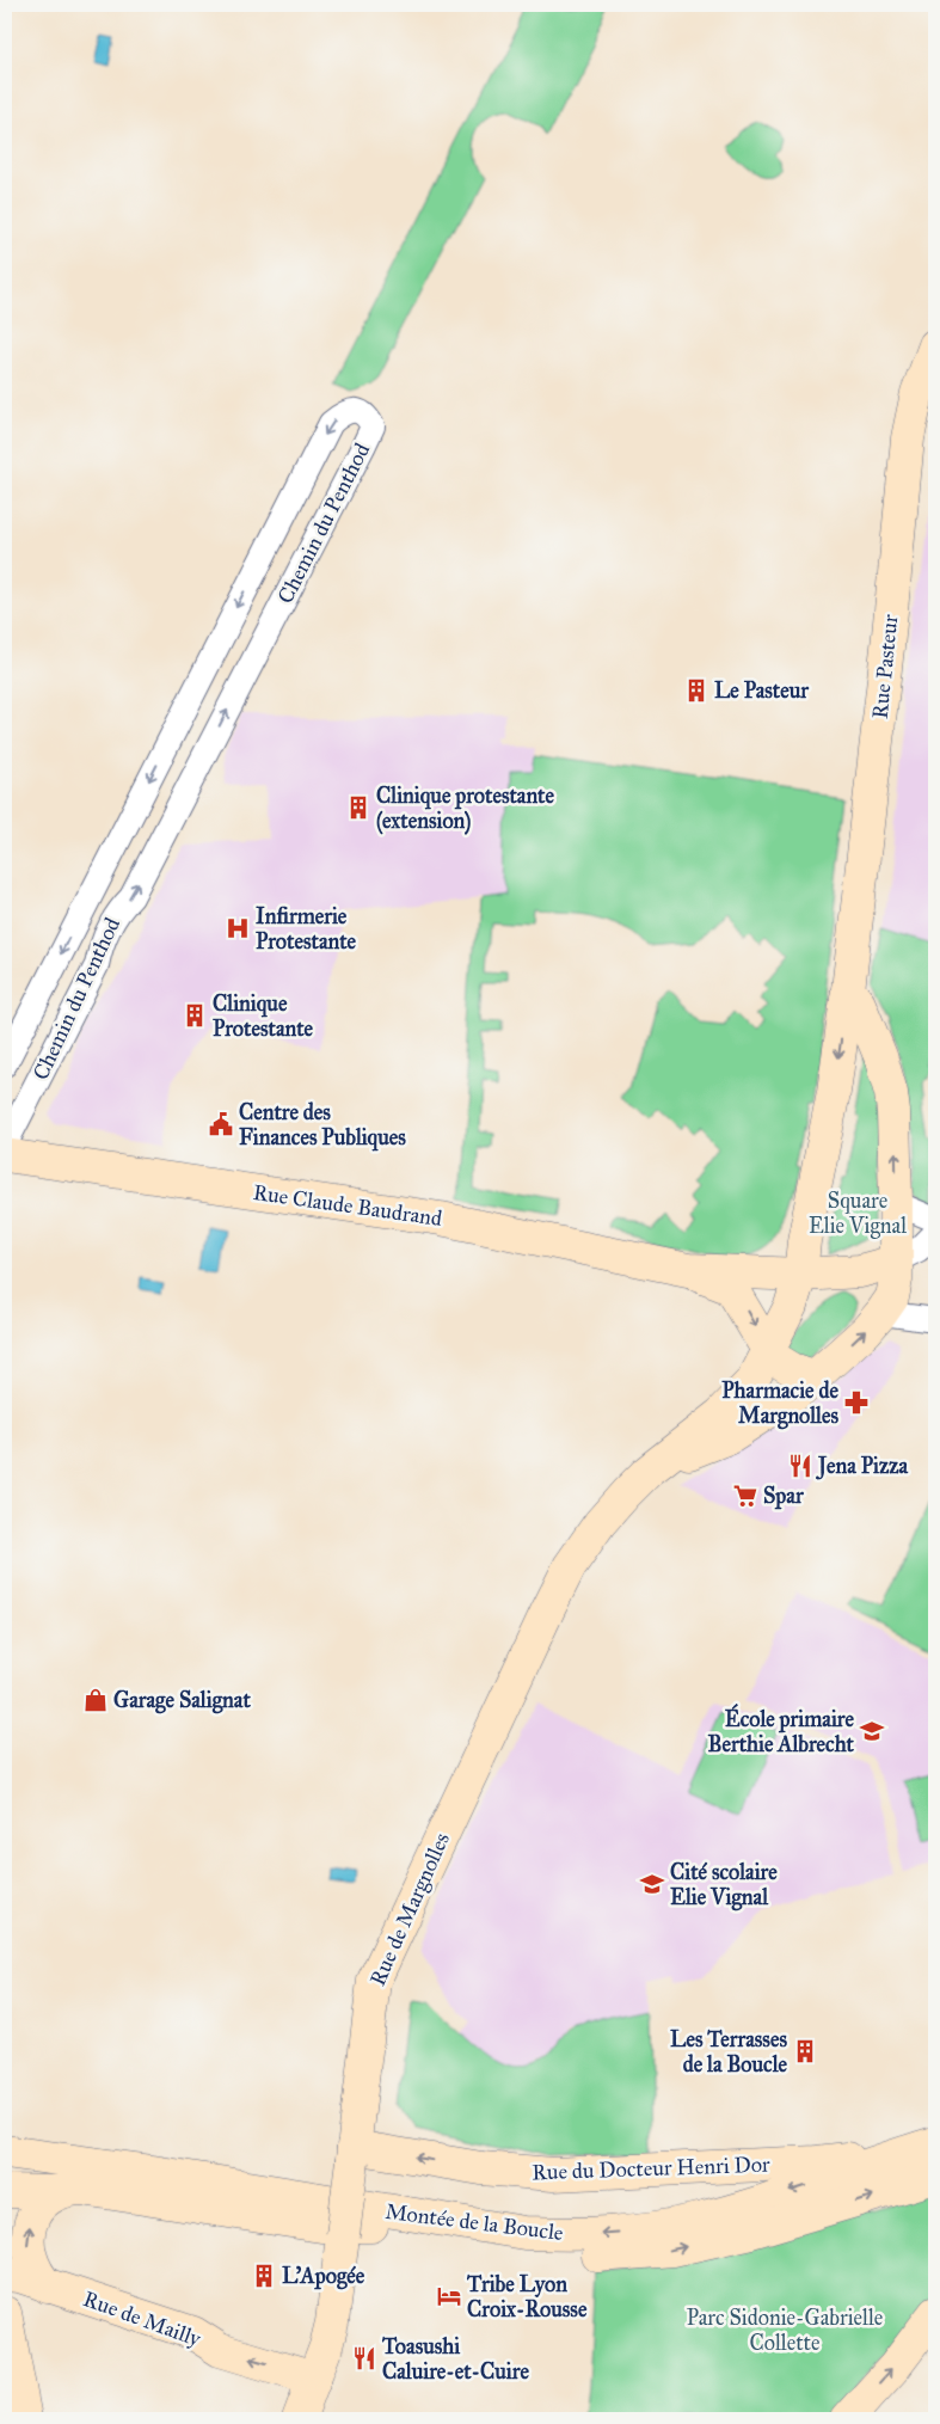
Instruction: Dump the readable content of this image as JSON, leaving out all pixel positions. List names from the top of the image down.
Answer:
{
  "streets": {
    "street": [
      "Chemin du Penthod",
      "Rue Pasteur",
      "Rue Claude Baudrand",
      "Rue de Margnolles",
      "Rue du Docteur Henri Dor",
      "Montée de la Boucle",
      "Rue de Mailly"
    ]
  },
  "crossings": [
    ["Rue Pasteur", "Rue Claude Baudrand"],
    ["Rue Pasteur", "Rue de Margnolles"],
    ["Rue Claude Baudrand", "Rue de Margnolles"],
    ["Rue de Margnolles", "Rue du Docteur Henri Dor"],
    ["Rue de Margnolles", "Rue de Mailly"],
    ["Rue du Docteur Henri Dor", "Montée de la Boucle"]
  ],
  "one_way": ["Rue du Docteur Henri Dor"],
  "parks": ["Square Elie Vignal", "Parc Sidonie-Gabrielle Collette"],
  "places": {
    "building": [
      "Le Pasteur",
      "Clinique protestante (extension)",
      "Clinique Protestante",
      "Les Terrasses de la Boucle",
      "L'Apogée"
    ],
    "hospital": ["Infirmerie Protestante"],
    "public building": ["Centre des Finances Publiques"],
    "pharmacy": ["Pharmacie de Margnolles"],
    "restaurant": ["Jena Pizza", "Toasushi Caluire-et-Cuire"],
    "supermarket": ["Spar"],
    "shop": ["Garage Salignat"],
    "school or university": ["École primaire Berthie Albrecht", "Cité scolaire Elie Vignal"],
    "hotel": ["Tribe Lyon Croix-Rousse"]
  }
}
